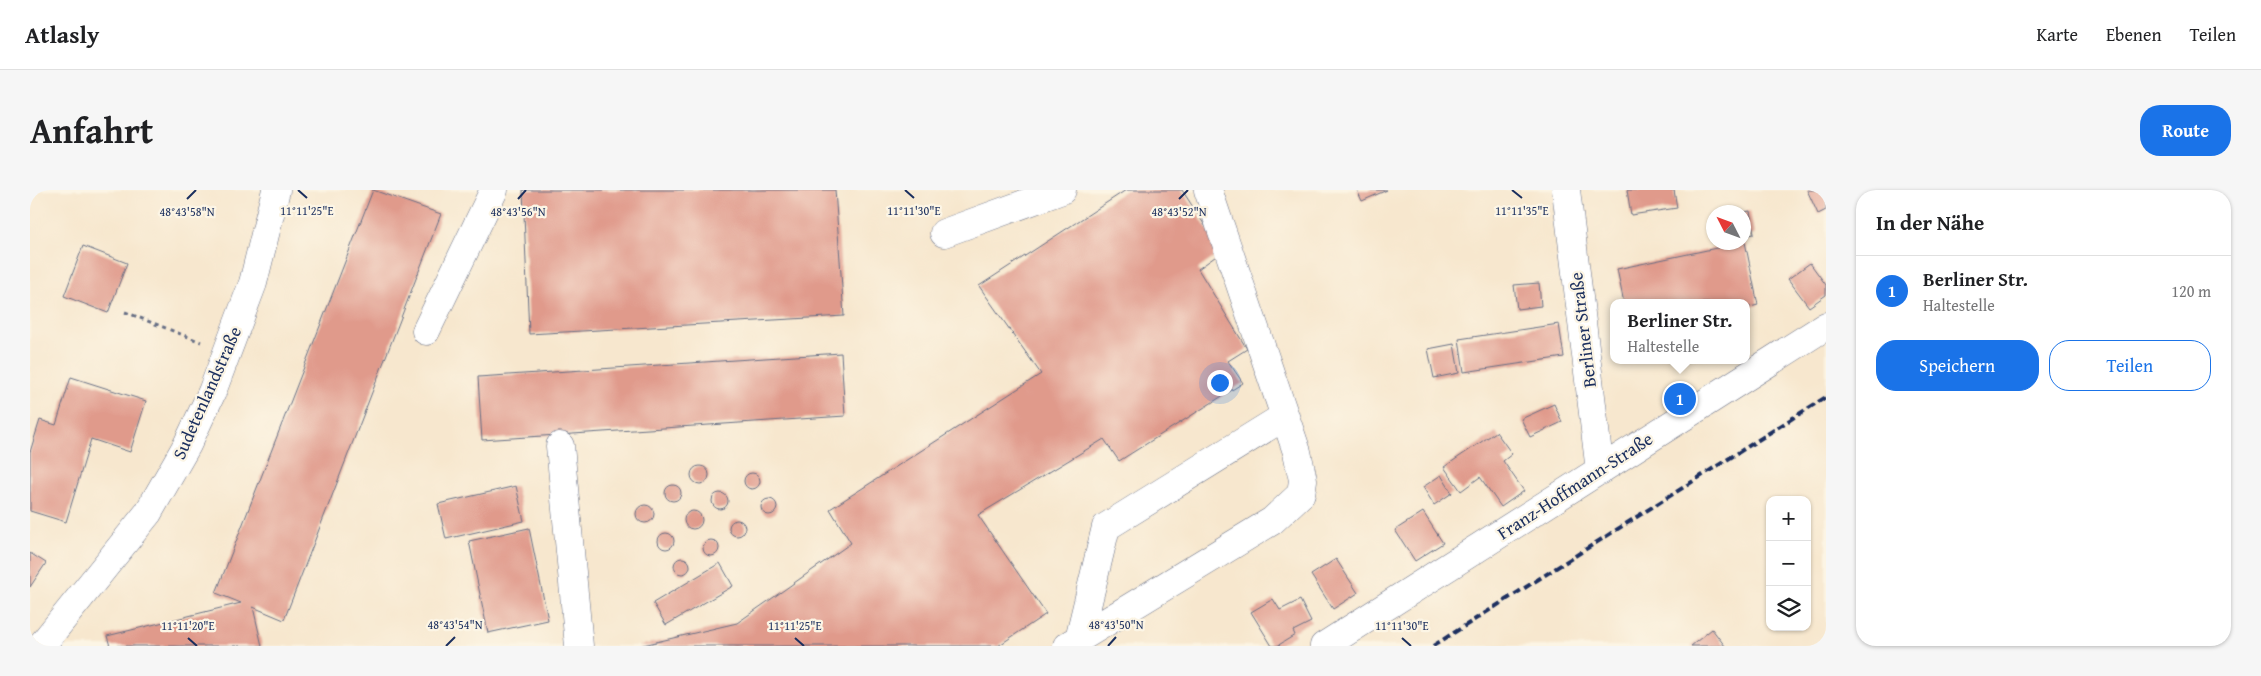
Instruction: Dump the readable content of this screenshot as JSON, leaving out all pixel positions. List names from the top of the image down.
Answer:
{
  "streets": {
    "street": ["Berliner Straße", "Sudetenlandstraße", "Franz-Hoffmann-Straße"]
  },
  "crossings": [
    ["Berliner Straße", "Franz-Hoffmann-Straße"]
  ],
  "north": "top left",
  "page": {
    "header": "Atlasly",
    "nav": ["Karte", "Ebenen", "Teilen"],
    "title": "Anfahrt",
    "buttons": [
      "Route",
      ["Speichern", "Teilen"]
    ],
    "heading": "In der Nähe",
    "list": [
      {
        "mark": "1",
        "name": "Berliner Str.",
        "note": "Haltestelle",
        "value": "120 m"
      }
    ],
    "popup": ["Berliner Str.", "Haltestelle"],
    "pins": "1",
    "map_buttons": ["+", "−"]
  },
  "coordinates": [
    "11°11'25\"E",
    "11°11'30\"E",
    "11°11'35\"E",
    "48°43'52\"N",
    "48°43'58\"N",
    "48°43'56\"N",
    "48°43'54\"N",
    "48°43'50\"N",
    "11°11'20\"E"
  ]
}
